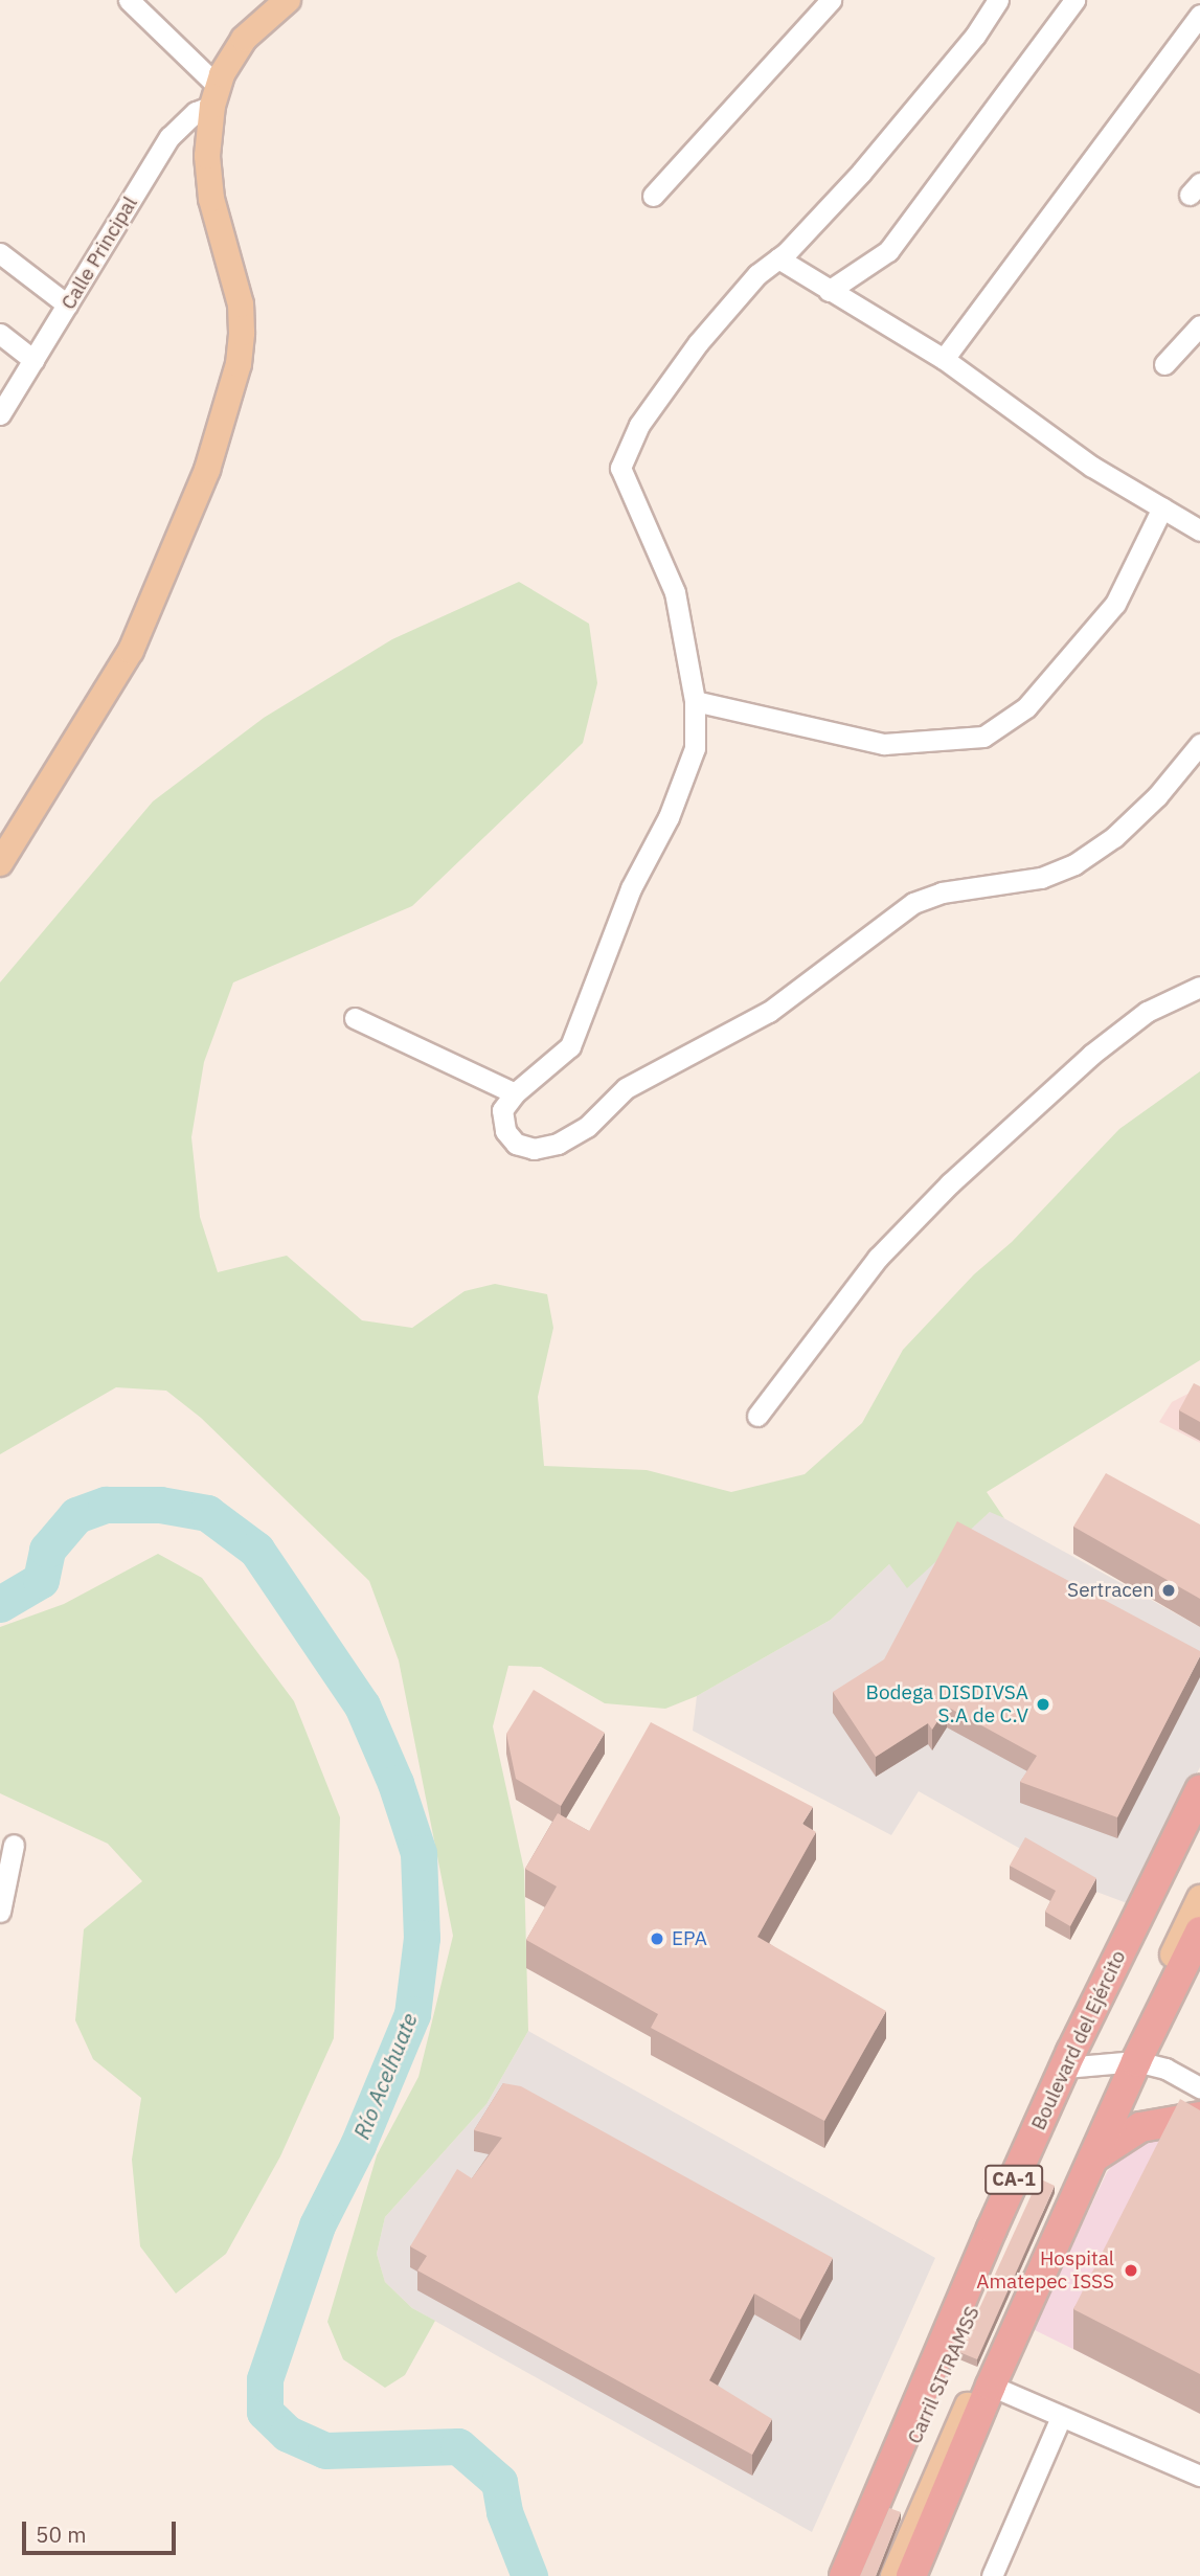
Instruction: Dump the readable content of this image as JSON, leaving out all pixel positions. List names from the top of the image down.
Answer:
{
  "streets": {
    "highway": ["Boulevard del Ejército", "CA-1"],
    "main road": ["Carril SITRAMSS"],
    "street": ["Calle Principal"]
  },
  "crossings": [
    ["Boulevard del Ejército", "Carril SITRAMSS"],
    ["CA-1", "Carril SITRAMSS"]
  ],
  "water": ["Río Acelhuate"],
  "places": [
    "Sertracen",
    "Bodega DISDIVSA S.A de C.V",
    "EPA",
    "Hospital Amatepec ISSS"
  ],
  "scale_bar": "50 m"
}
